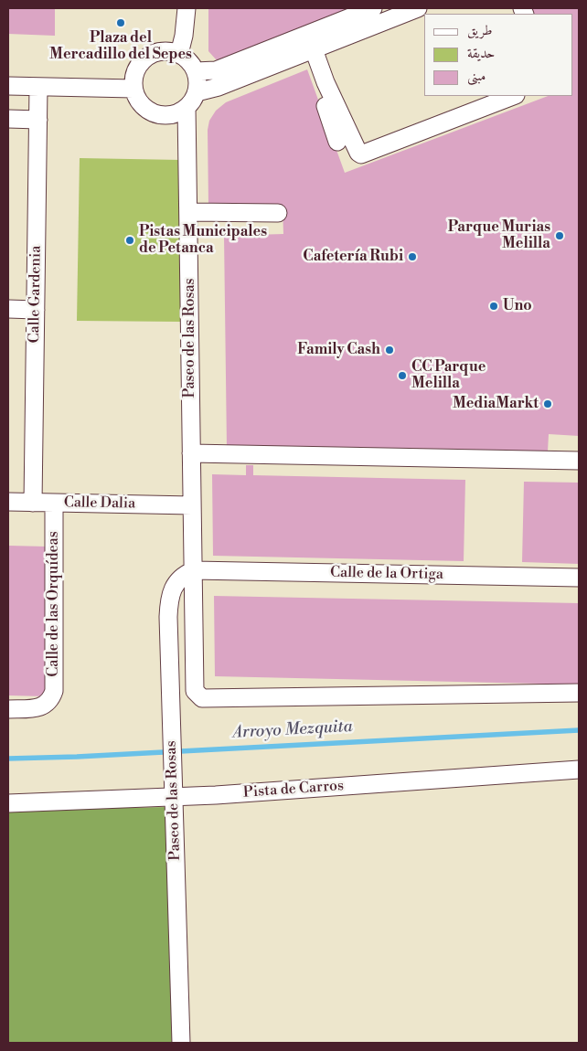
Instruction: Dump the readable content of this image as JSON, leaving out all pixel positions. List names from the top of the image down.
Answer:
{
  "streets": {
    "street": [
      "Calle Gardenia",
      "Paseo de las Rosas",
      "Calle Dalia",
      "Calle de la Ortiga",
      "Calle de las Orquídeas",
      "Pista de Carros"
    ]
  },
  "crossings": [
    ["Calle Gardenia", "Calle Dalia"],
    ["Paseo de las Rosas", "Calle Dalia"],
    ["Paseo de las Rosas", "Calle de la Ortiga"],
    ["Paseo de las Rosas", "Pista de Carros"],
    ["Calle Dalia", "Calle de las Orquídeas"]
  ],
  "water": ["Arroyo Mezquita"],
  "places": [
    "Plaza del Mercadillo del Sepes",
    "Parque Murias Melilla",
    "Pistas Municipales de Petanca",
    "Cafetería Rubi",
    "Uno",
    "Family Cash",
    "CC Parque Melilla",
    "MediaMarkt"
  ],
  "legend": ["طريق", "حديقة", "مبنى"]
}
